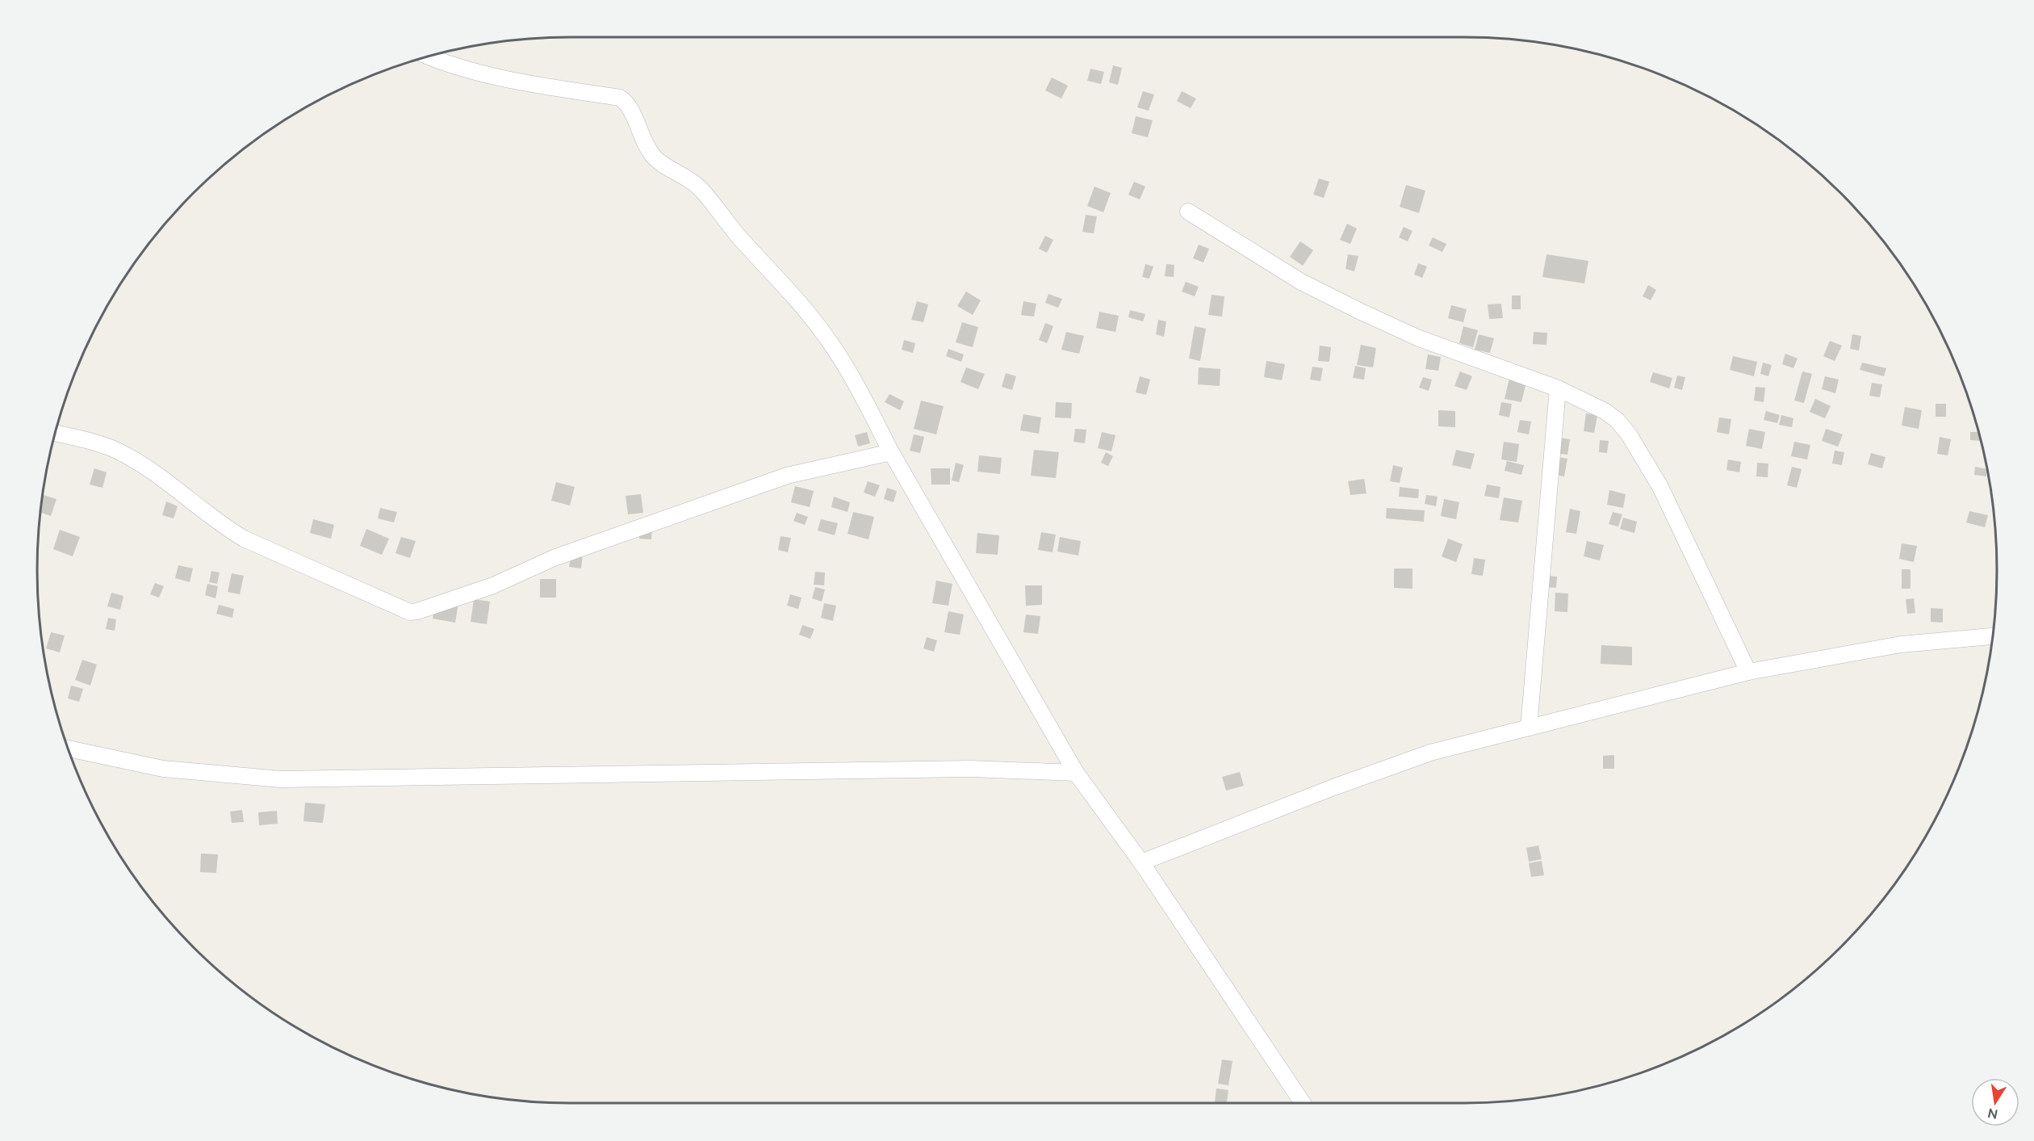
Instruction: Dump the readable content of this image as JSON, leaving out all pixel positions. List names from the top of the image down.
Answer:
{
  "north": "bottom"
}
